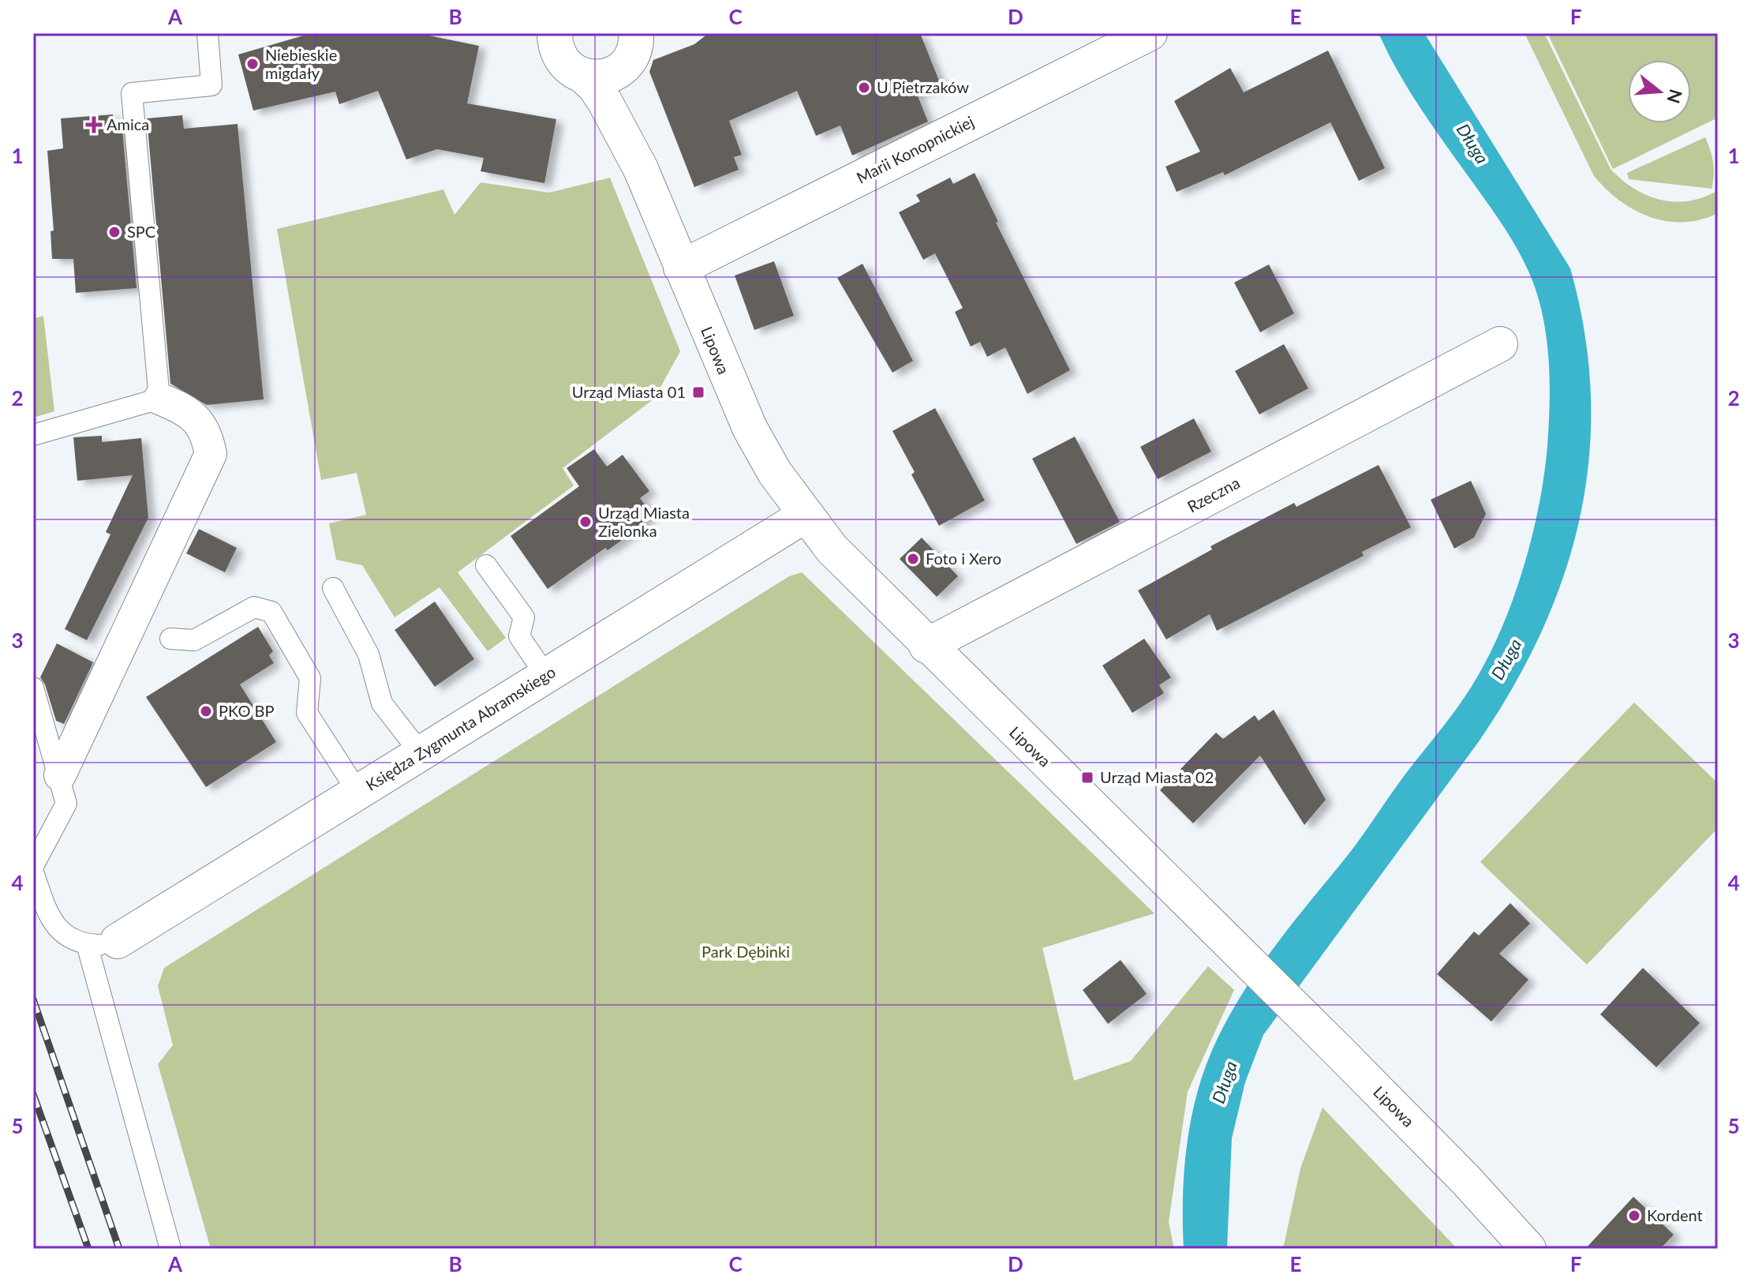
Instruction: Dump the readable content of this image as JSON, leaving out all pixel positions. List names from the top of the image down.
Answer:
{
  "streets": {
    "street": [
      "Marii Konopnickiej",
      "Lipowa",
      "Rzeczna",
      "Księdza Zygmunta Abramskiego"
    ]
  },
  "crossings": [
    ["Marii Konopnickiej", "Lipowa"],
    ["Lipowa", "Rzeczna"],
    ["Lipowa", "Księdza Zygmunta Abramskiego"]
  ],
  "water": ["Długa"],
  "parks": ["Park Dębinki"],
  "places": {
    "other": [
      "Niebieskie migdały",
      "U Pietrzaków",
      "SPC",
      "Urząd Miasta Zielonka",
      "Foto i Xero",
      "PKO BP",
      "Kordent"
    ],
    "health": ["Amica"],
    "transit": ["Urząd Miasta 01", "Urząd Miasta 02"]
  },
  "north": "right",
  "grid": {
    "columns": [
      "A",
      "B",
      "C",
      "D",
      "E",
      "F"
    ],
    "rows": [
      "1",
      "2",
      "3",
      "4",
      "5"
    ]
  }
}
